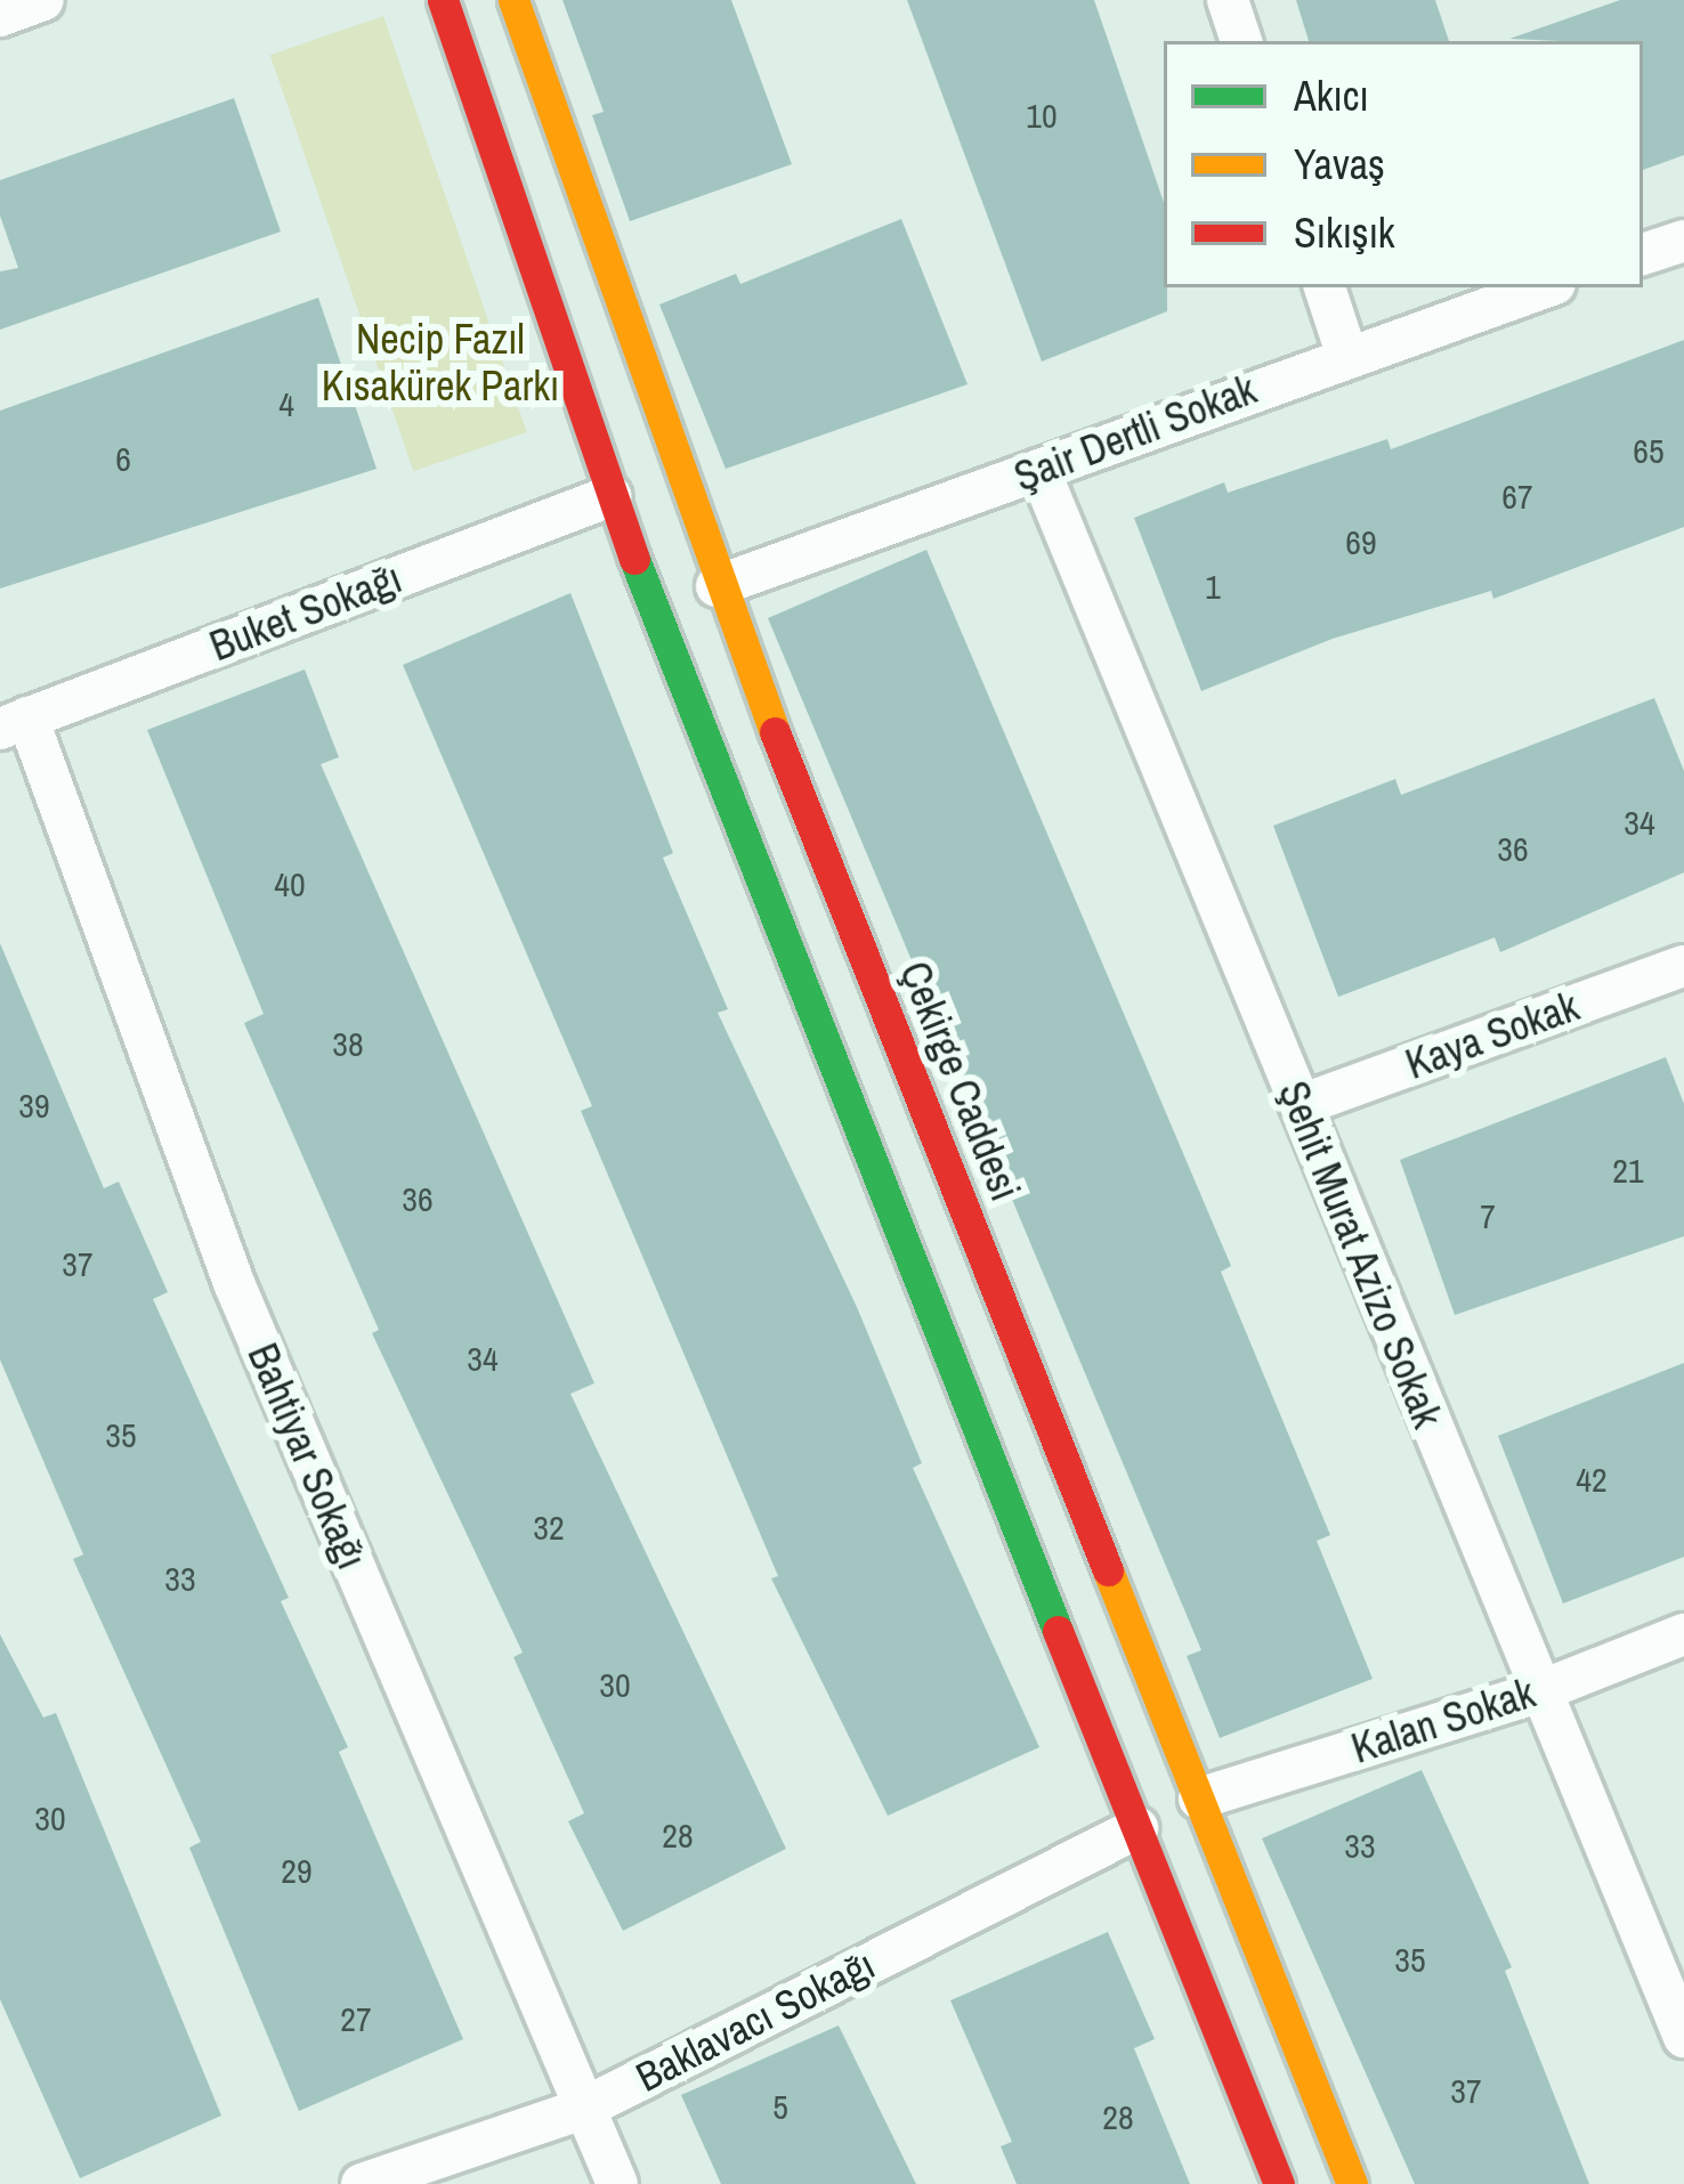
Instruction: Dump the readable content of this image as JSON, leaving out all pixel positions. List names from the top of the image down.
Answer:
{
  "streets": {
    "main road": ["Çekirge Caddesi"],
    "street": [
      "Şair Dertli Sokak",
      "Buket Sokağı",
      "Kaya Sokak",
      "Şehit Murat Azizo Sokak",
      "Bahtiyar Sokağı",
      "Kalan Sokak",
      "Baklavacı Sokağı"
    ]
  },
  "crossings": [
    ["Şair Dertli Sokak", "Çekirge Caddesi"],
    ["Şair Dertli Sokak", "Şehit Murat Azizo Sokak"],
    ["Buket Sokağı", "Bahtiyar Sokağı"],
    ["Kaya Sokak", "Şehit Murat Azizo Sokak"],
    ["Çekirge Caddesi", "Kalan Sokak"],
    ["Şehit Murat Azizo Sokak", "Kalan Sokak"],
    ["Bahtiyar Sokağı", "Baklavacı Sokağı"]
  ],
  "parks": ["Necip Fazıl Kısakürek Parkı"],
  "house_numbers": [
    "10",
    "4",
    "65",
    "6",
    "67",
    "69",
    "1",
    "34",
    "36",
    "40",
    "38",
    "39",
    "21",
    "36",
    "7",
    "37",
    "34",
    "35",
    "42",
    "32",
    "33",
    "30",
    "30",
    "28",
    "33",
    "29",
    "35",
    "27",
    "37",
    "5",
    "28"
  ],
  "legend": ["Akıcı", "Yavaş", "Sıkışık"]
}
